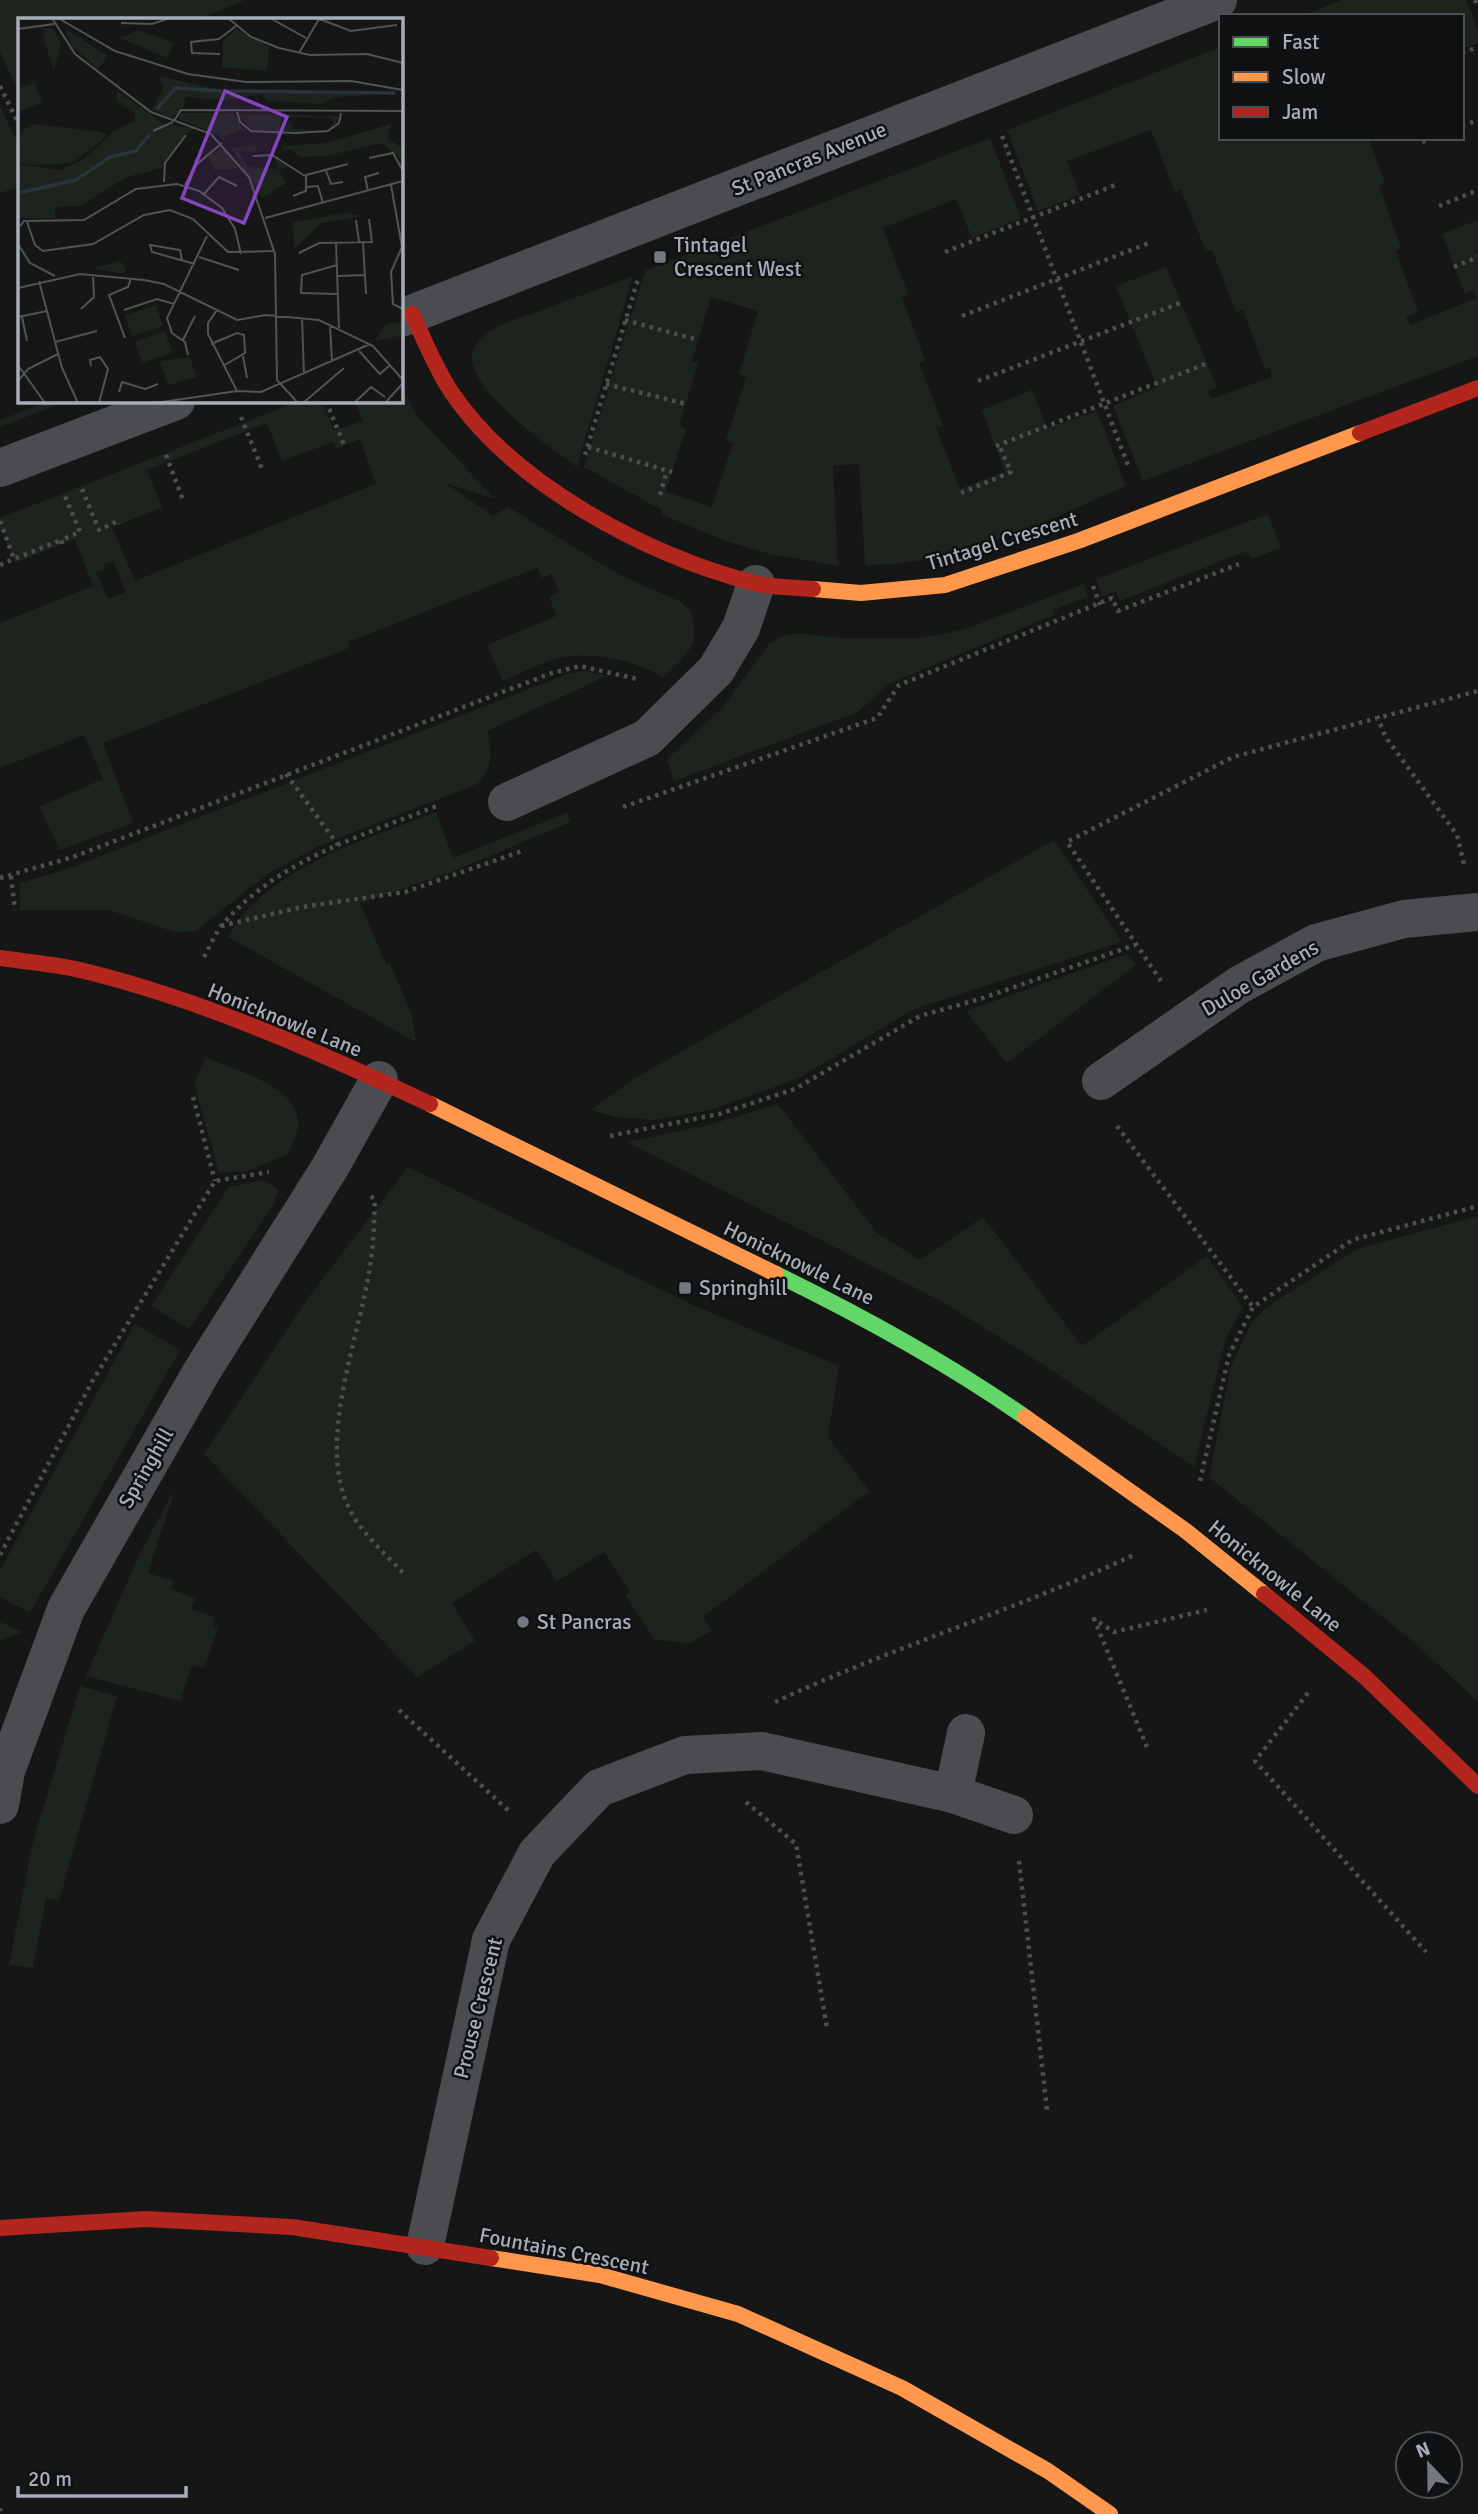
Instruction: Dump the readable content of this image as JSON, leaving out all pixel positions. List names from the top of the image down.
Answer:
{
  "streets": {
    "street": [
      "St Pancras Avenue",
      "Tintagel Crescent",
      "Duloe Gardens",
      "Honicknowle Lane",
      "Springhill",
      "Prouse Crescent",
      "Fountains Crescent"
    ]
  },
  "crossings": [
    ["St Pancras Avenue", "Tintagel Crescent"],
    ["Honicknowle Lane", "Springhill"],
    ["Prouse Crescent", "Fountains Crescent"]
  ],
  "places": {
    "transit": ["Tintagel Crescent West", "Springhill"],
    "other": ["St Pancras"]
  },
  "legend": ["Fast", "Slow", "Jam"],
  "scale_bar": "20 m",
  "north": "top"
}
